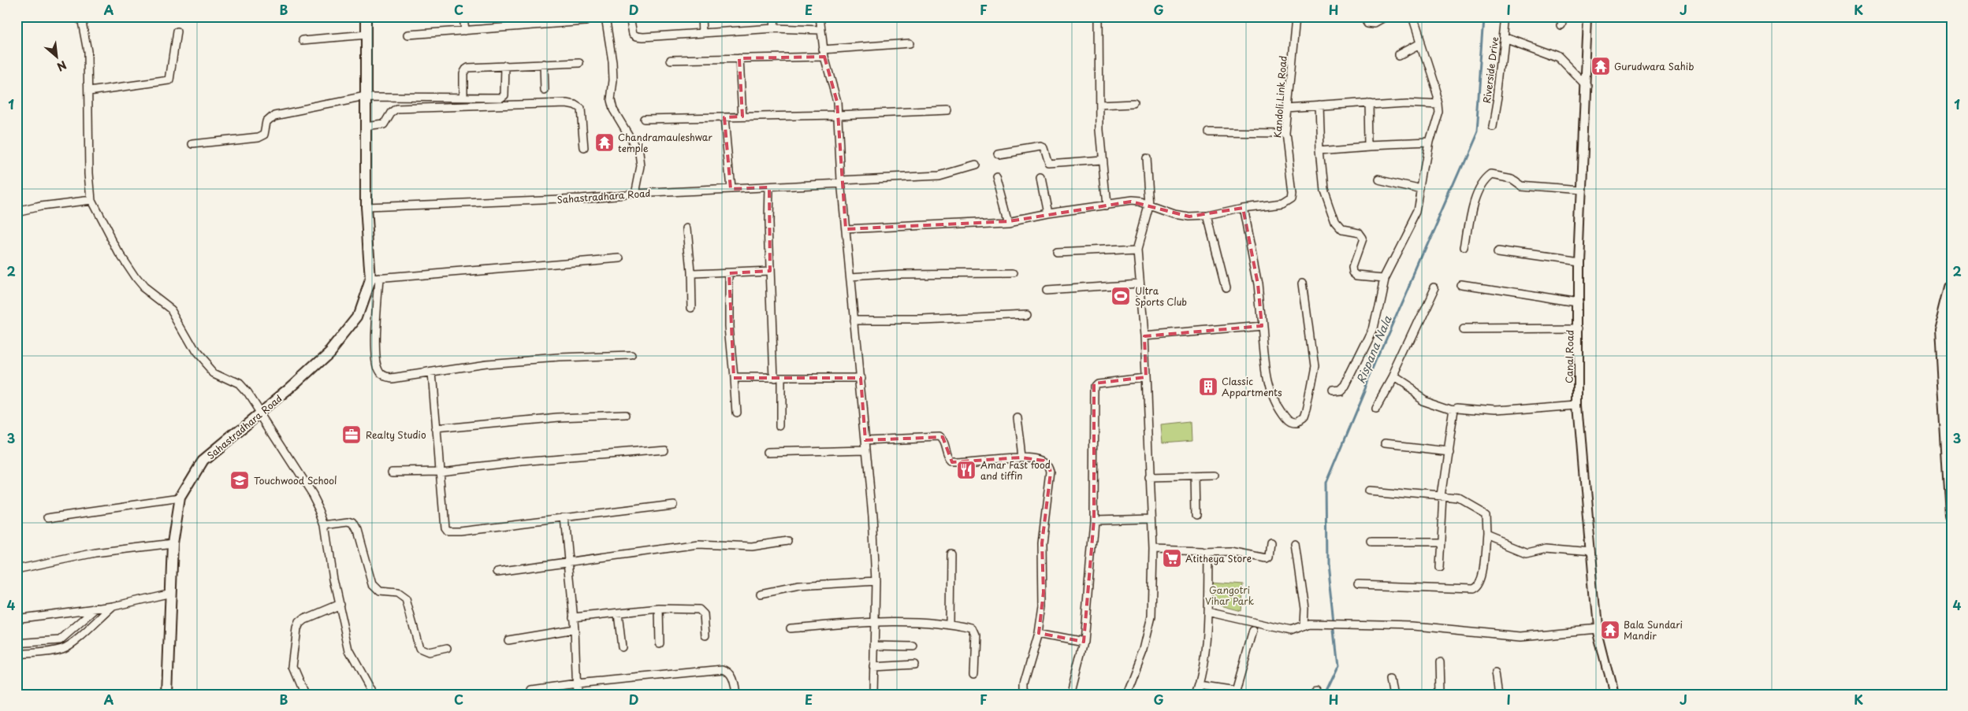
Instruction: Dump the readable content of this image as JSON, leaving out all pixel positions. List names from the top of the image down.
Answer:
{
  "streets": {
    "main road": ["Sahastradhara Road"],
    "street": ["Riverside Drive", "Kandoli Link Road", "Canal Road"]
  },
  "water": ["Rispana Nala"],
  "parks": ["Gangotri Vihar Park"],
  "places": {
    "temple": ["Gurudwara Sahib", "Chandramauleshwar temple", "Bala Sundari Mandir"],
    "sports": ["Ultra Sports Club"],
    "building": ["Classic Appartments"],
    "office": ["Realty Studio"],
    "restaurant": ["Amar Fast food and tiffin"],
    "school or university": ["Touchwood School"],
    "supermarket": ["Atitheya Store"]
  },
  "north": "bottom right",
  "grid": {
    "columns": [
      "A",
      "B",
      "C",
      "D",
      "E",
      "F",
      "G",
      "H",
      "I",
      "J",
      "K"
    ],
    "rows": [
      "1",
      "2",
      "3",
      "4"
    ]
  }
}
